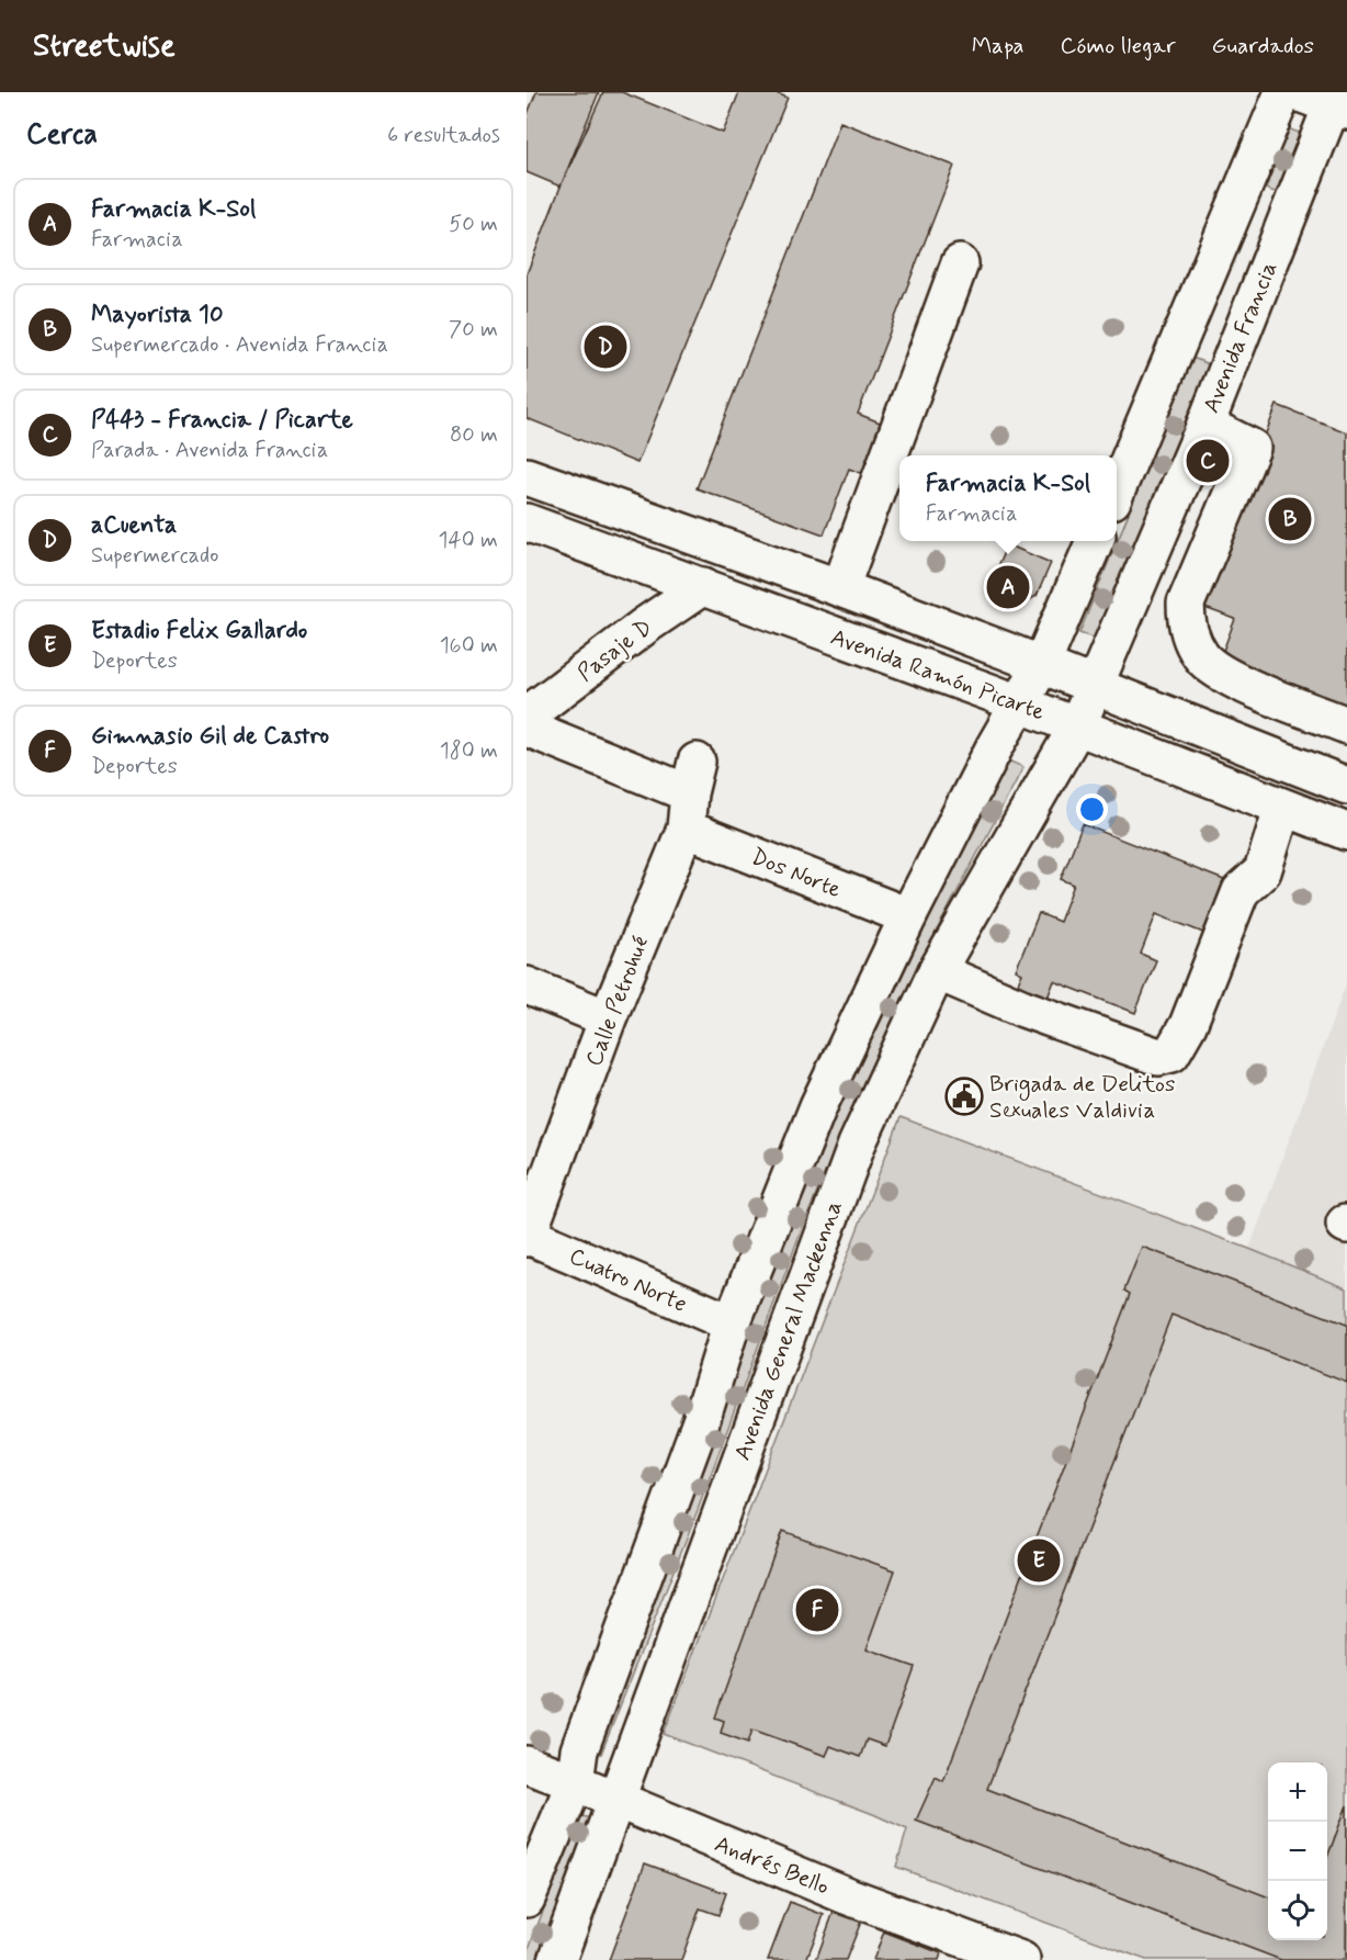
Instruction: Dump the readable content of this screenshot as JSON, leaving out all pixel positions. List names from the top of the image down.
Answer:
{
  "streets": {
    "main road": [
      "Avenida Francia",
      "Pasaje D",
      "Avenida Ramón Picarte",
      "Dos Norte",
      "Calle Petrohué",
      "Cuatro Norte",
      "Avenida General Mackenna",
      "Andrés Bello"
    ]
  },
  "crossings": [
    ["Avenida Francia", "Avenida Ramón Picarte"],
    ["Avenida Francia", "Avenida General Mackenna"],
    ["Pasaje D", "Avenida Ramón Picarte"],
    ["Avenida Ramón Picarte", "Avenida General Mackenna"],
    ["Dos Norte", "Calle Petrohué"],
    ["Calle Petrohué", "Cuatro Norte"],
    ["Avenida General Mackenna", "Andrés Bello"]
  ],
  "places": {
    "public building": ["Brigada de Delitos Sexuales Valdivia"]
  },
  "page": {
    "header": "Streetwise",
    "nav": ["Mapa", "Cómo llegar", "Guardados"],
    "heading": ["Cerca", "6 resultados"],
    "list": [
      {
        "mark": "A",
        "name": "Farmacia K-Sol",
        "note": "Farmacia",
        "value": "50 m"
      },
      {
        "mark": "B",
        "name": "Mayorista 10",
        "note": "Supermercado · Avenida Francia",
        "value": "70 m"
      },
      {
        "mark": "C",
        "name": "P443 - Francia / Picarte",
        "note": "Parada · Avenida Francia",
        "value": "80 m"
      },
      {
        "mark": "D",
        "name": "aCuenta",
        "note": "Supermercado",
        "value": "140 m"
      },
      {
        "mark": "E",
        "name": "Estadio Felix Gallardo",
        "note": "Deportes",
        "value": "160 m"
      },
      {
        "mark": "F",
        "name": "Gimnasio Gil de Castro",
        "note": "Deportes",
        "value": "180 m"
      }
    ],
    "pins": [
      "D",
      "C",
      "B",
      "A",
      "E",
      "F"
    ],
    "popup": ["Farmacia K-Sol", "Farmacia"],
    "map_buttons": ["+", "−"]
  }
}
